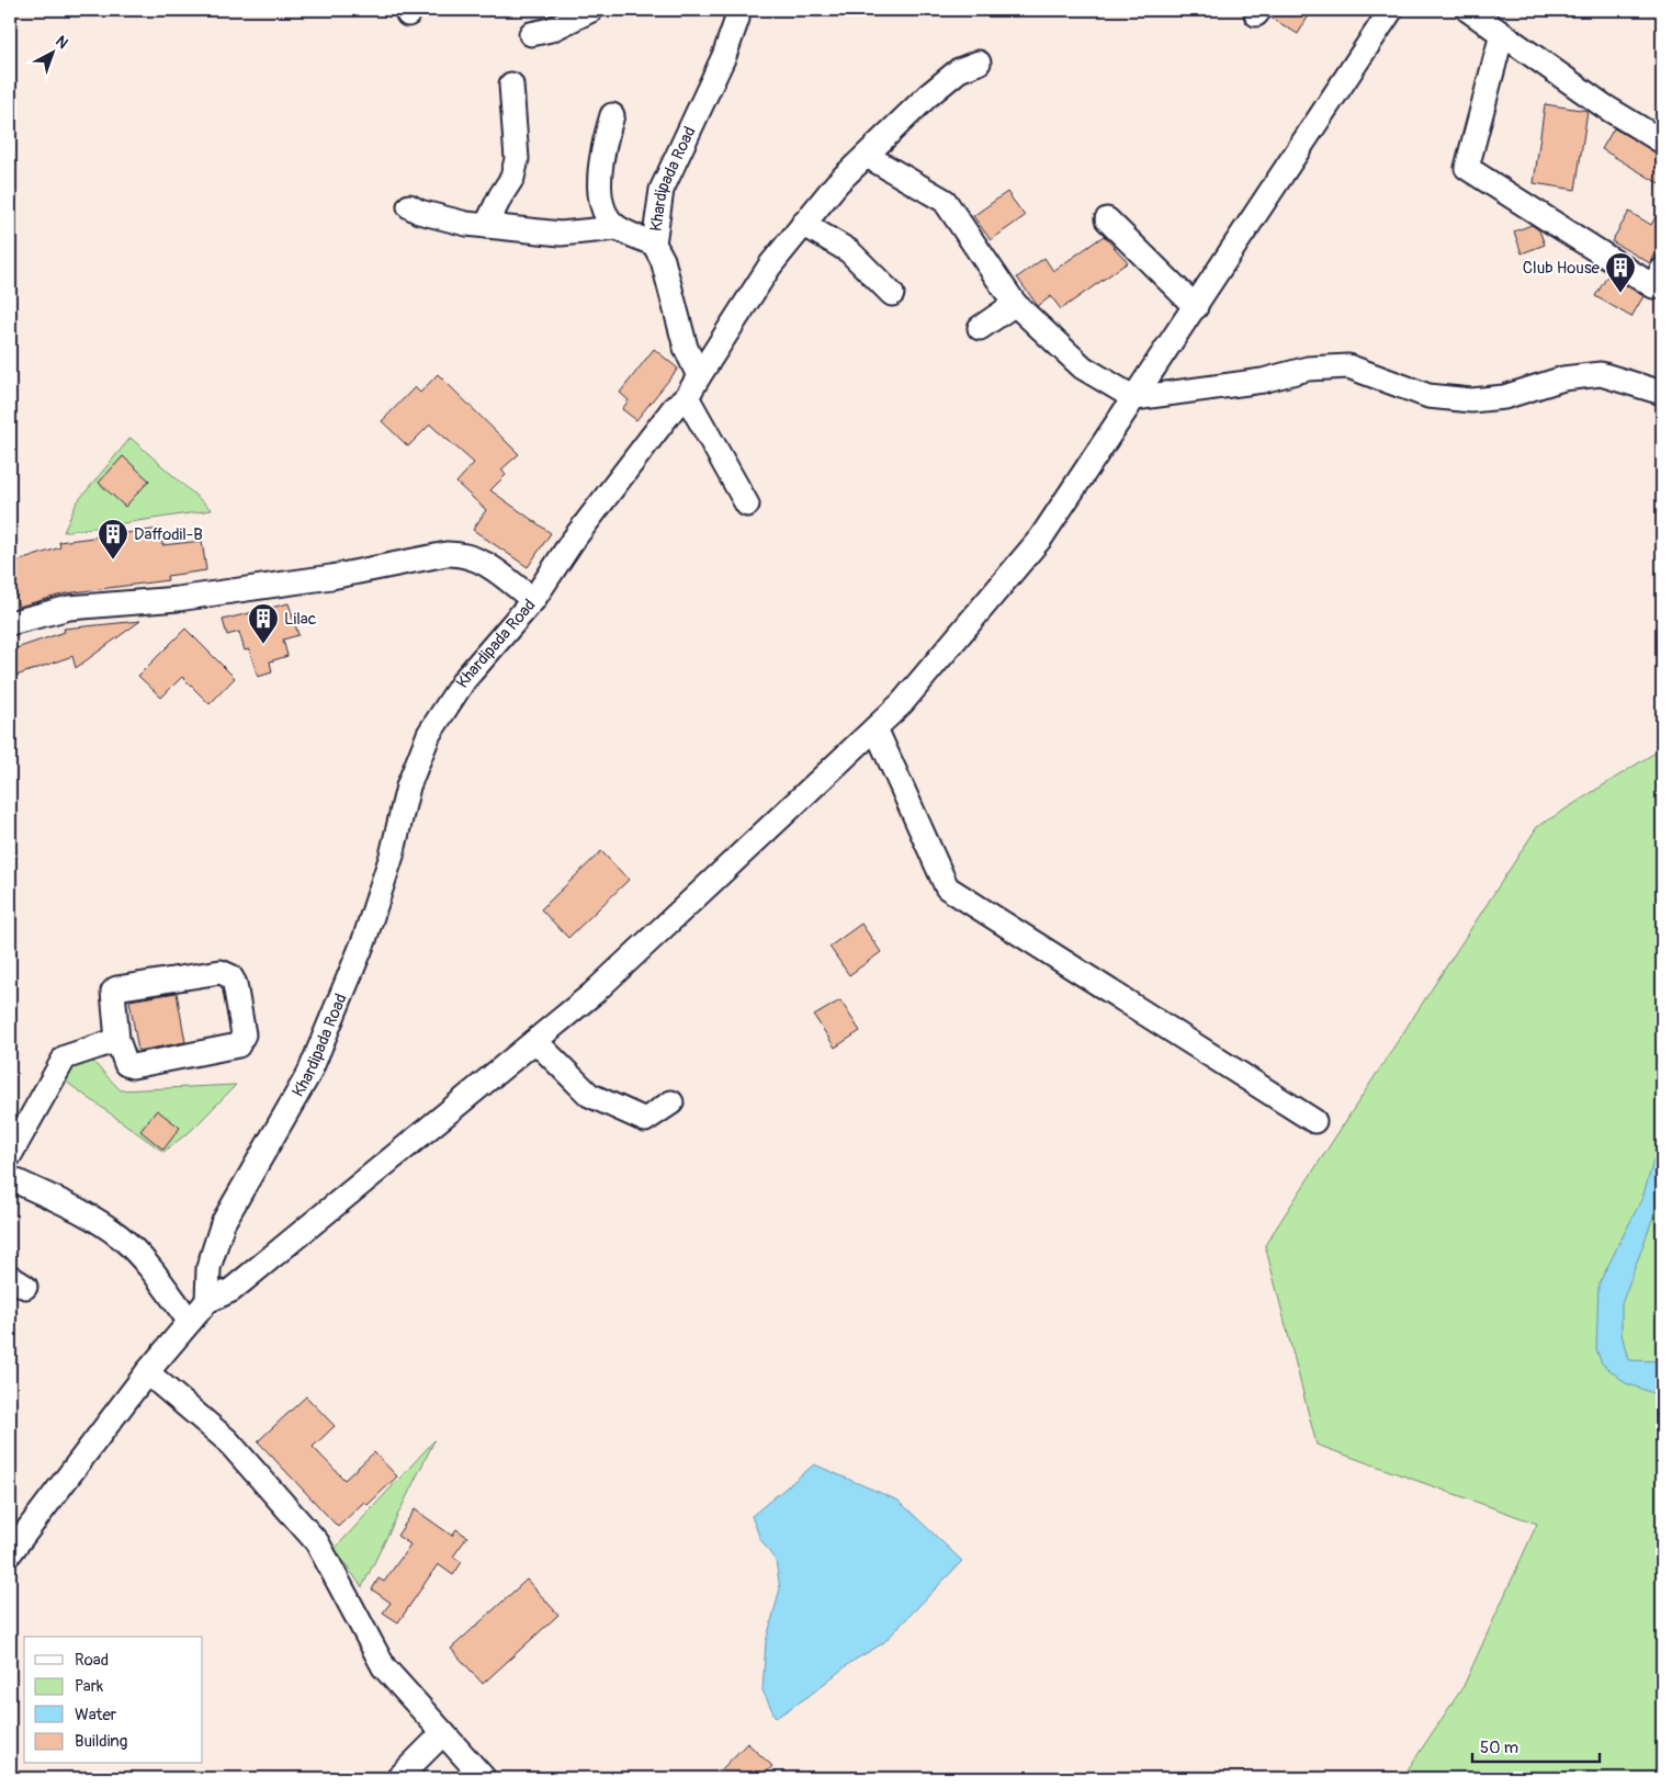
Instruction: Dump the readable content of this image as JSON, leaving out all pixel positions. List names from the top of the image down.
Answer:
{
  "streets": {
    "street": ["Khardipada Road"]
  },
  "places": {
    "building": ["Club House", "Daffodil-B", "Lilac"]
  },
  "legend": [
    "Road",
    "Park",
    "Water",
    "Building"
  ],
  "scale_bar": "50 m",
  "north": "top right"
}
